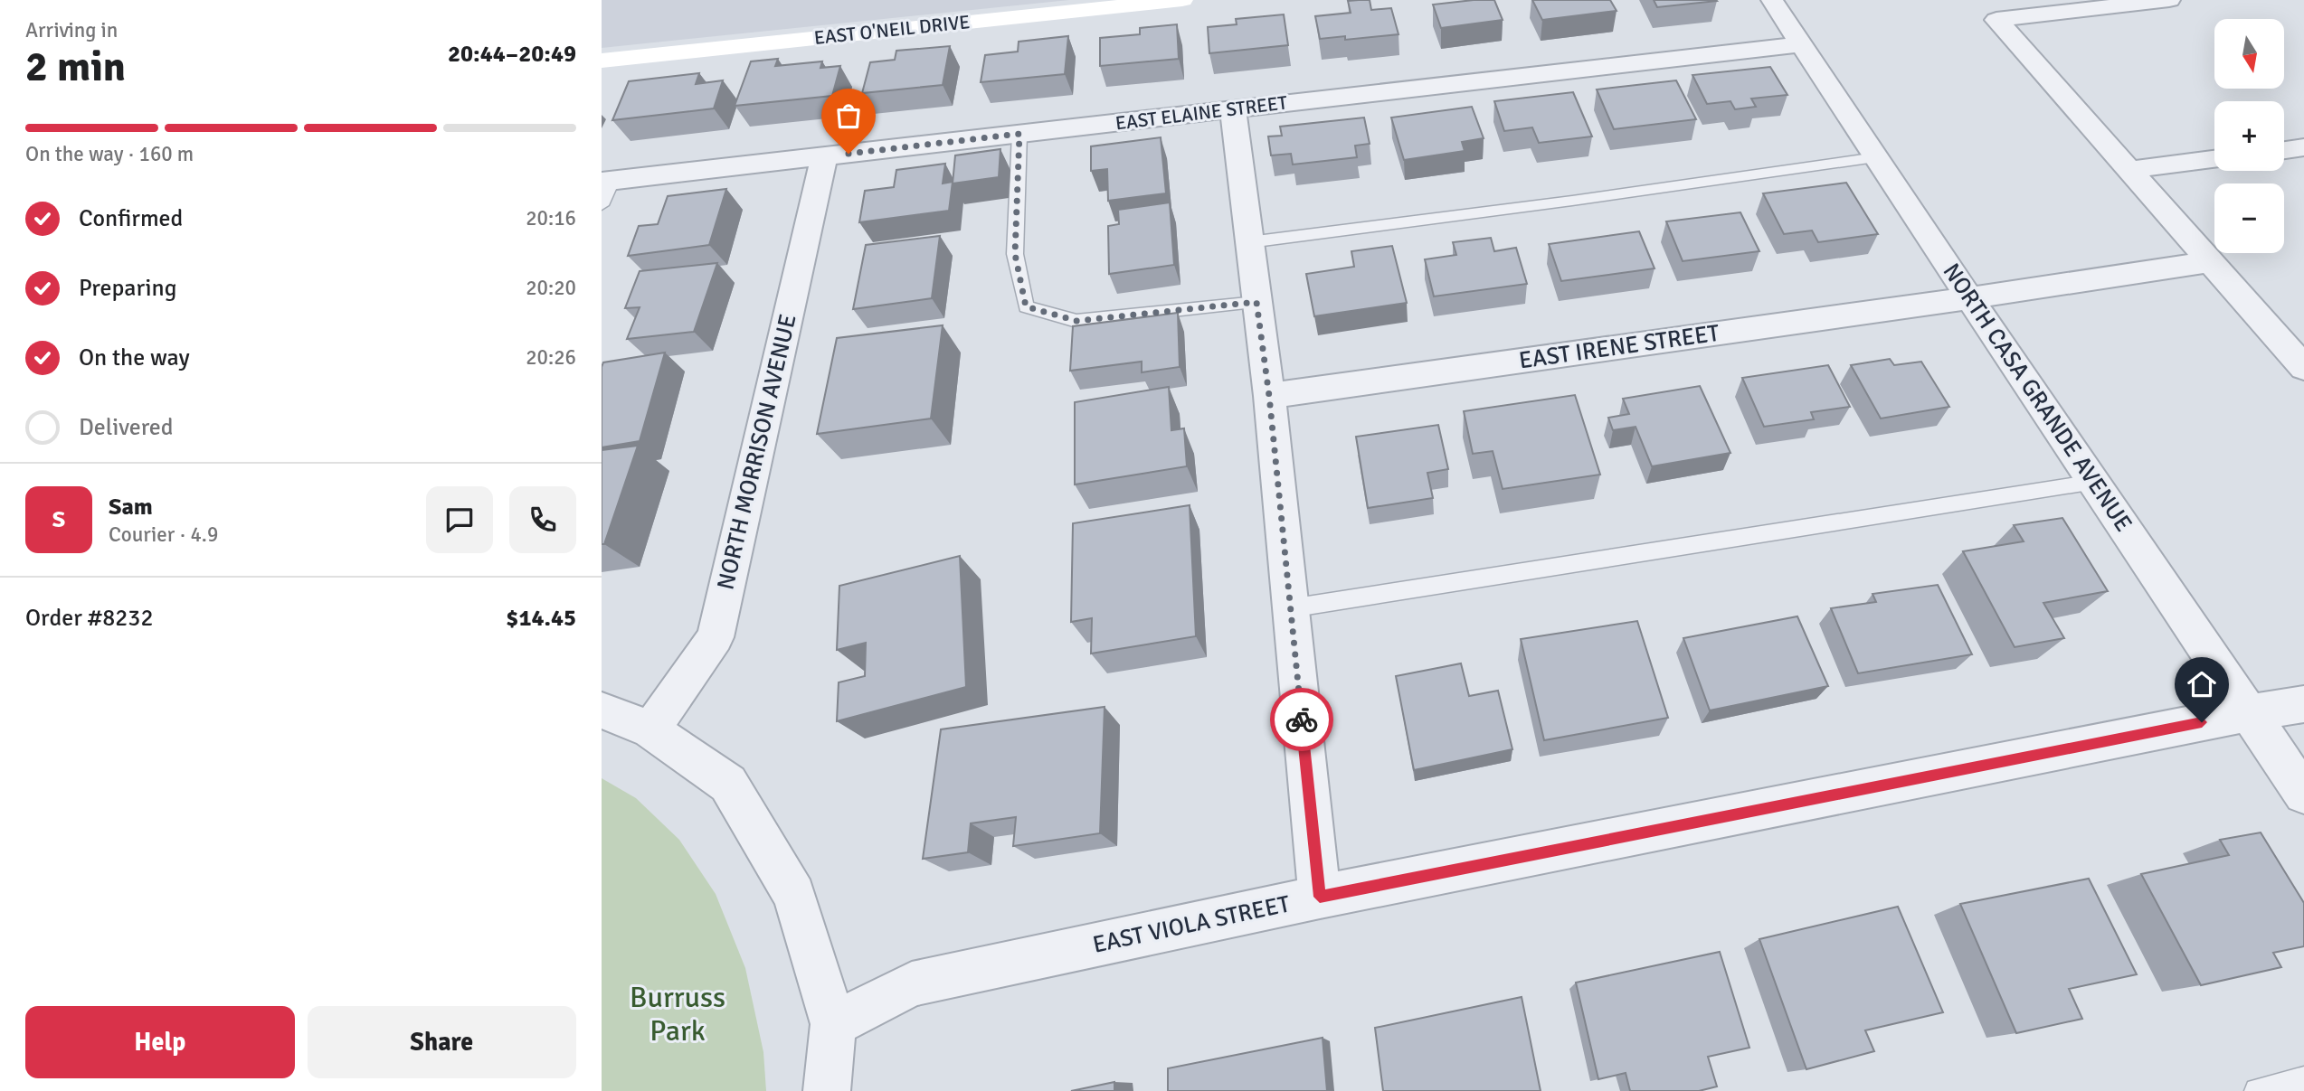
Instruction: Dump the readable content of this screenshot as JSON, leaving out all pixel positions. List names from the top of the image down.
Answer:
{
  "streets": {
    "street": [
      "EAST O'NEIL DRIVE",
      "EAST ELAINE STREET",
      "EAST IRENE STREET",
      "NORTH CASA GRANDE AVENUE",
      "NORTH MORRISON AVENUE",
      "EAST VIOLA STREET"
    ]
  },
  "crossings": [
    ["EAST ELAINE STREET", "NORTH CASA GRANDE AVENUE"],
    ["EAST ELAINE STREET", "NORTH MORRISON AVENUE"],
    ["EAST IRENE STREET", "NORTH CASA GRANDE AVENUE"],
    ["NORTH CASA GRANDE AVENUE", "EAST VIOLA STREET"]
  ],
  "parks": ["Burruss Park"],
  "north": "bottom",
  "page": {
    "heading": ["2 min", "Arriving in", "20:44–20:49"],
    "panel": [
      "Sam",
      "Courier · 4.9",
      "Order #8232",
      "$14.45"
    ],
    "map_buttons": ["+", "−"],
    "bar": "On the way · 160 m",
    "list": [
      ["Confirmed", "20:16"],
      ["Preparing", "20:20"],
      ["On the way", "20:26"],
      "Delivered"
    ],
    "round": "S",
    "buttons": ["Help", "Share"]
  }
}
